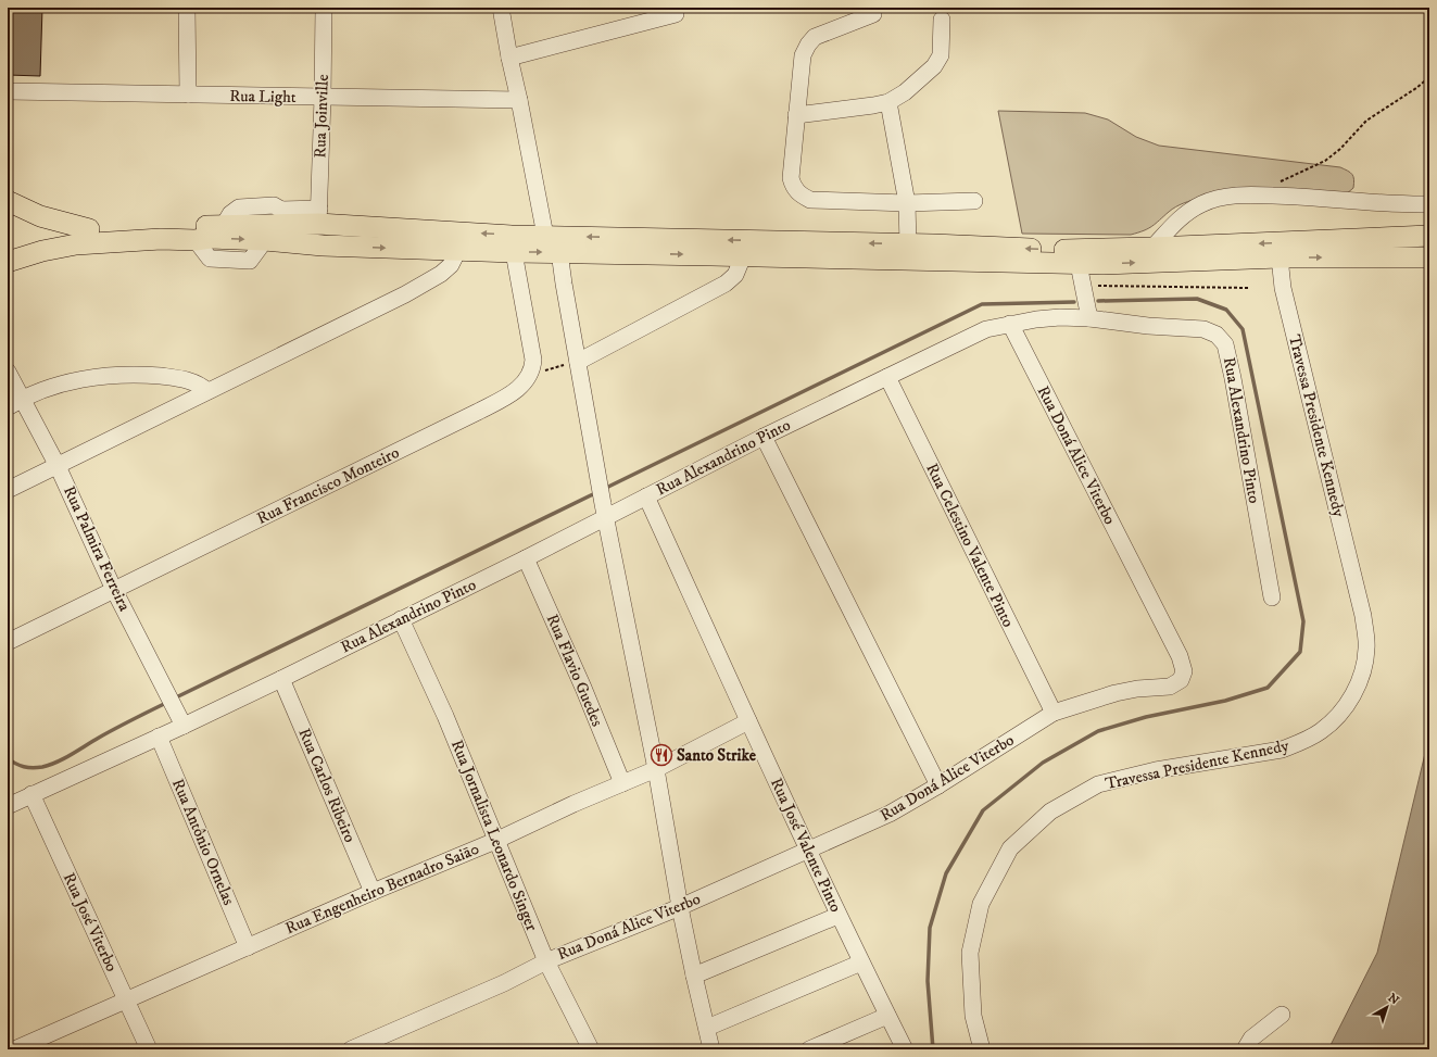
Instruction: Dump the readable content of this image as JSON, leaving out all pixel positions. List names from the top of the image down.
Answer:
{
  "streets": {
    "street": [
      "Rua Light",
      "Rua Joinville",
      "Travessa Presidente Kennedy",
      "Rua Alexandrino Pinto",
      "Rua Doná Alice Viterbo",
      "Rua Francisco Monteiro",
      "Rua Celestino Valente Pinto",
      "Rua Palmira Ferreira",
      "Rua Flavio Guedes",
      "Rua Carlos Ribeiro",
      "Rua Jornalista Leonardo Singer",
      "Rua Antônio Ornelas",
      "Rua José Valente Pinto",
      "Rua Engenheiro Bernadro Saiā0",
      "Rua José Viterbo"
    ]
  },
  "crossings": [
    ["Rua Light", "Rua Joinville"],
    ["Rua Alexandrino Pinto", "Rua Doná Alice Viterbo"],
    ["Rua Alexandrino Pinto", "Rua Celestino Valente Pinto"],
    ["Rua Alexandrino Pinto", "Rua Palmira Ferreira"],
    ["Rua Alexandrino Pinto", "Rua Flavio Guedes"],
    ["Rua Alexandrino Pinto", "Rua Carlos Ribeiro"],
    ["Rua Alexandrino Pinto", "Rua Jornalista Leonardo Singer"],
    ["Rua Alexandrino Pinto", "Rua Antônio Ornelas"],
    ["Rua Alexandrino Pinto", "Rua José Valente Pinto"],
    ["Rua Alexandrino Pinto", "Rua José Viterbo"],
    ["Rua Doná Alice Viterbo", "Rua Celestino Valente Pinto"],
    ["Rua Doná Alice Viterbo", "Rua Jornalista Leonardo Singer"],
    ["Rua Doná Alice Viterbo", "Rua José Valente Pinto"],
    ["Rua Francisco Monteiro", "Rua Palmira Ferreira"],
    ["Rua Flavio Guedes", "Rua Engenheiro Bernadro Saiā0"],
    ["Rua Carlos Ribeiro", "Rua Engenheiro Bernadro Saiā0"],
    ["Rua Jornalista Leonardo Singer", "Rua Engenheiro Bernadro Saiā0"],
    ["Rua Antônio Ornelas", "Rua Engenheiro Bernadro Saiā0"],
    ["Rua José Valente Pinto", "Rua Engenheiro Bernadro Saiā0"],
    ["Rua Engenheiro Bernadro Saiā0", "Rua José Viterbo"]
  ],
  "places": {
    "restaurant": ["Santo Strike"]
  },
  "north": "top right"
}
